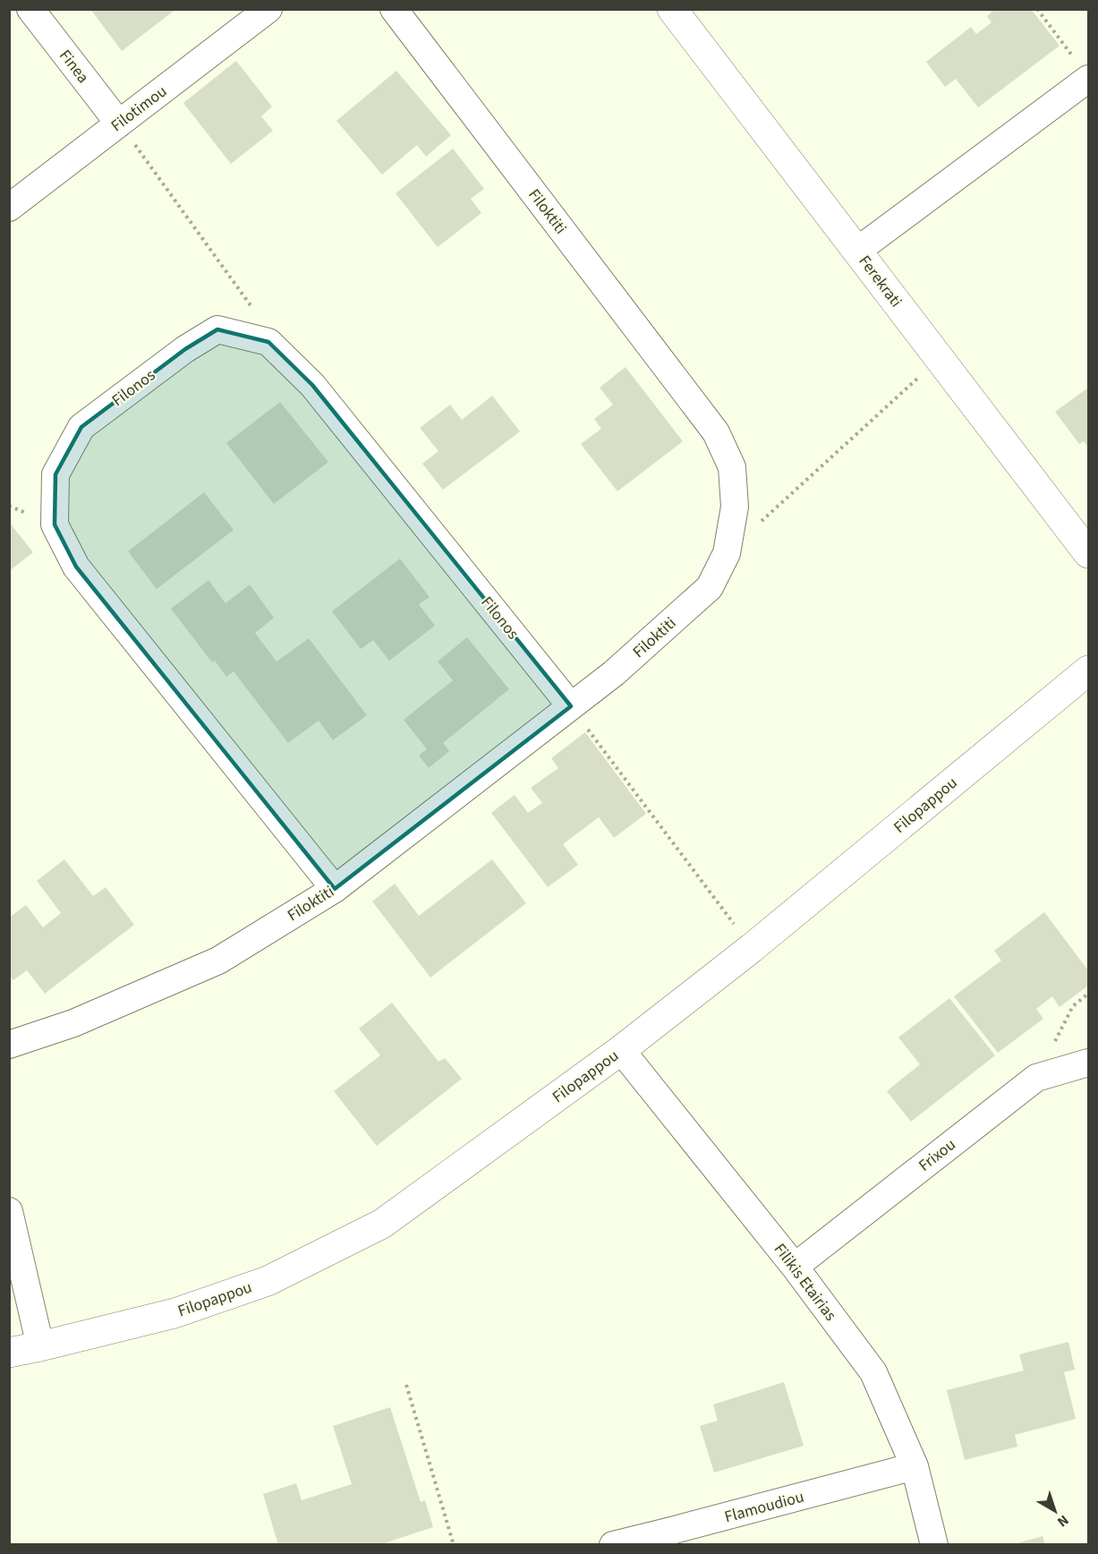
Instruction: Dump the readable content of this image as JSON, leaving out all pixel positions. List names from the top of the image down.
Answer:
{
  "streets": {
    "street": [
      "Finea",
      "Filotimou",
      "Filoktiti",
      "Ferekrati",
      "Filonos",
      "Filopappou",
      "Frixou",
      "Filikis Etairias",
      "Flamoudiou"
    ]
  },
  "crossings": [
    ["Finea", "Filotimou"],
    ["Filoktiti", "Filonos"],
    ["Filopappou", "Filikis Etairias"],
    ["Frixou", "Filikis Etairias"],
    ["Filikis Etairias", "Flamoudiou"]
  ],
  "north": "bottom right"
}
